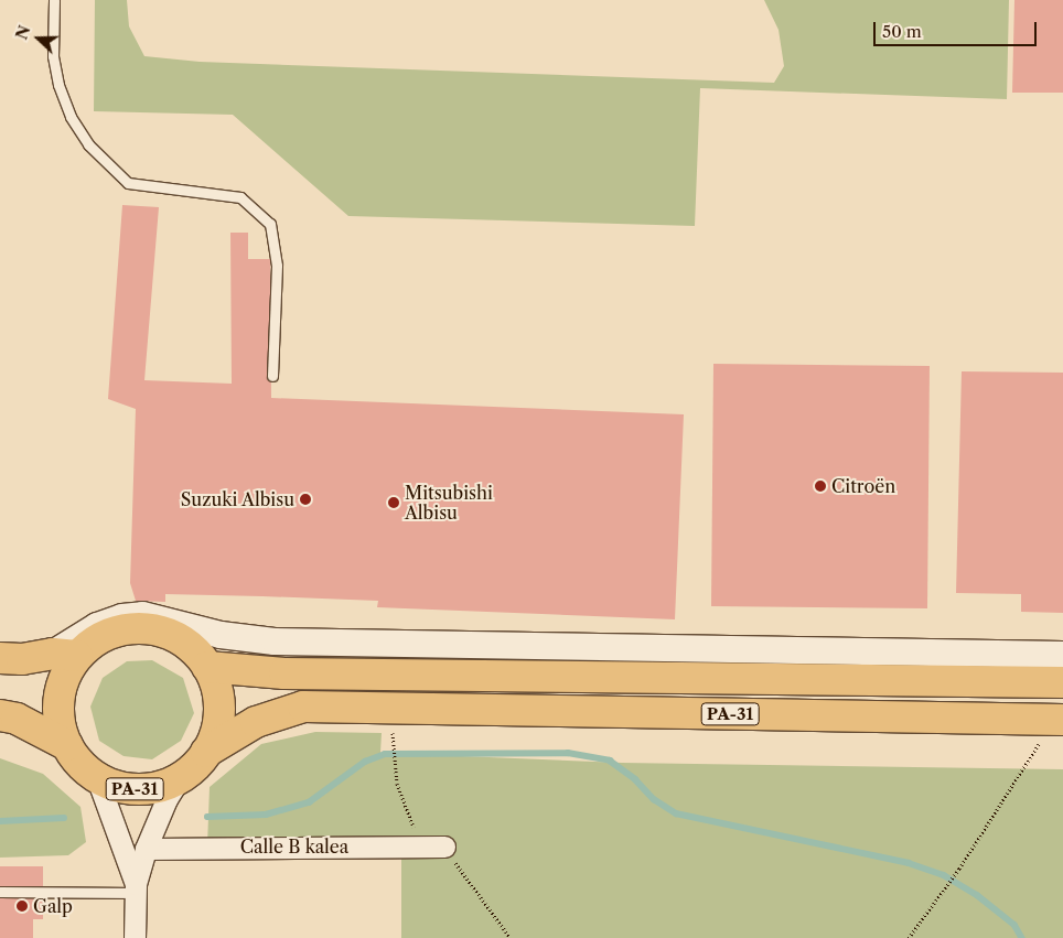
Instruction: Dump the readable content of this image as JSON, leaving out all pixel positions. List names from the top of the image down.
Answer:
{
  "streets": {
    "highway": ["PA-31"],
    "street": ["Calle B kalea"]
  },
  "places": [
    "Citroën",
    "Suzuki Albisu",
    "Mitsubishi Albisu",
    "Galp"
  ],
  "scale_bar": "50 m",
  "north": "left"
}
